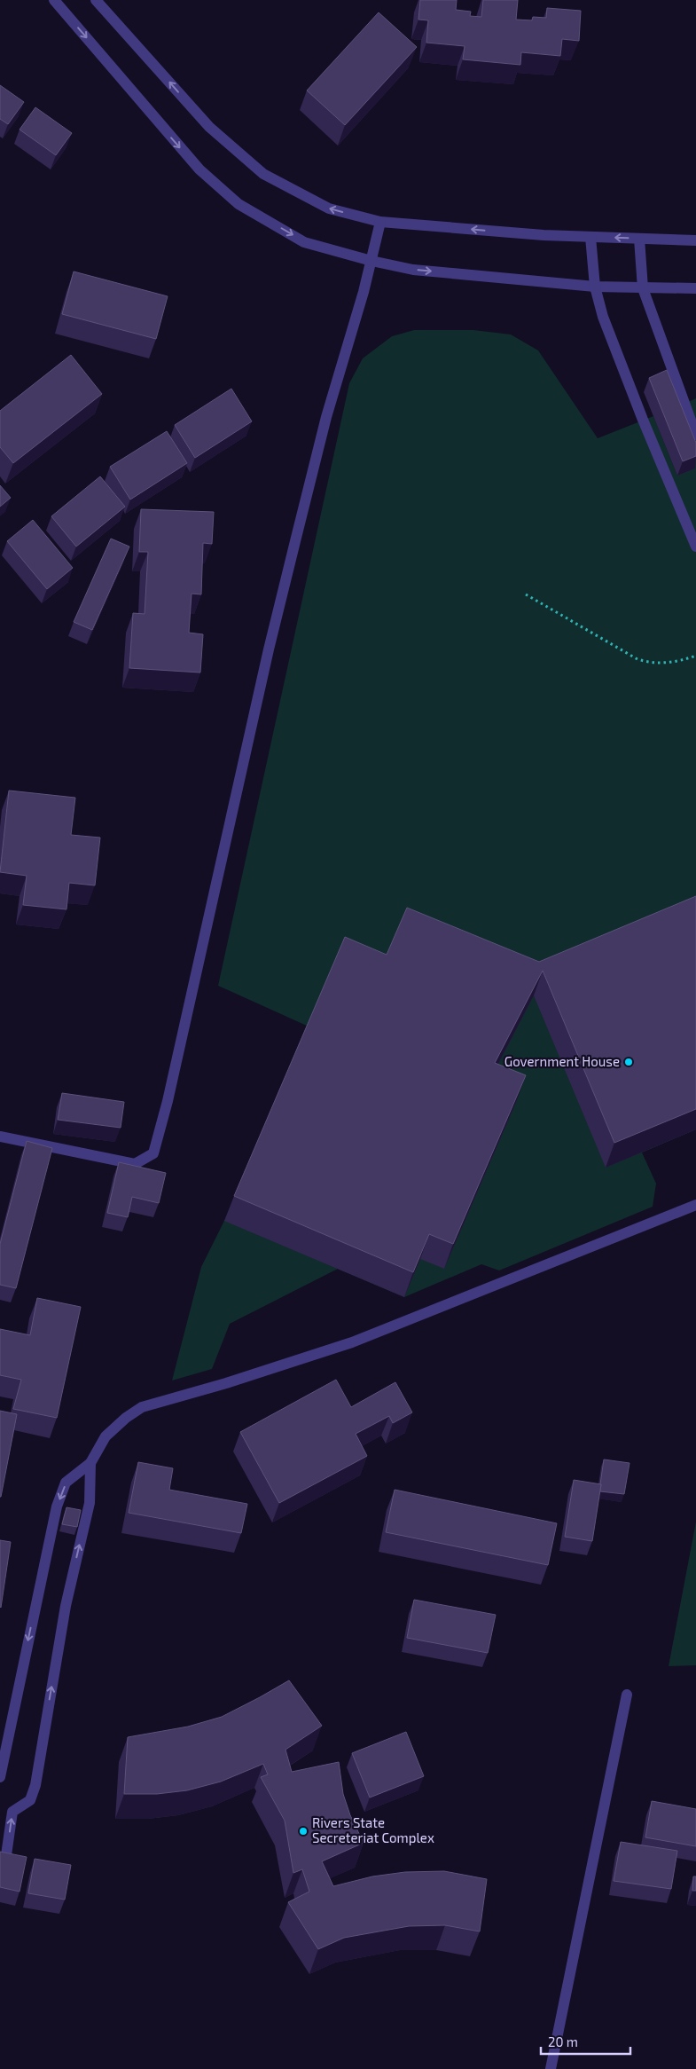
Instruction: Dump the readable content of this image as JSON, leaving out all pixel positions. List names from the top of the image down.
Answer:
{
  "places": ["Government House", "Rivers State Secreteriat Complex"],
  "scale_bar": "20 m"
}
